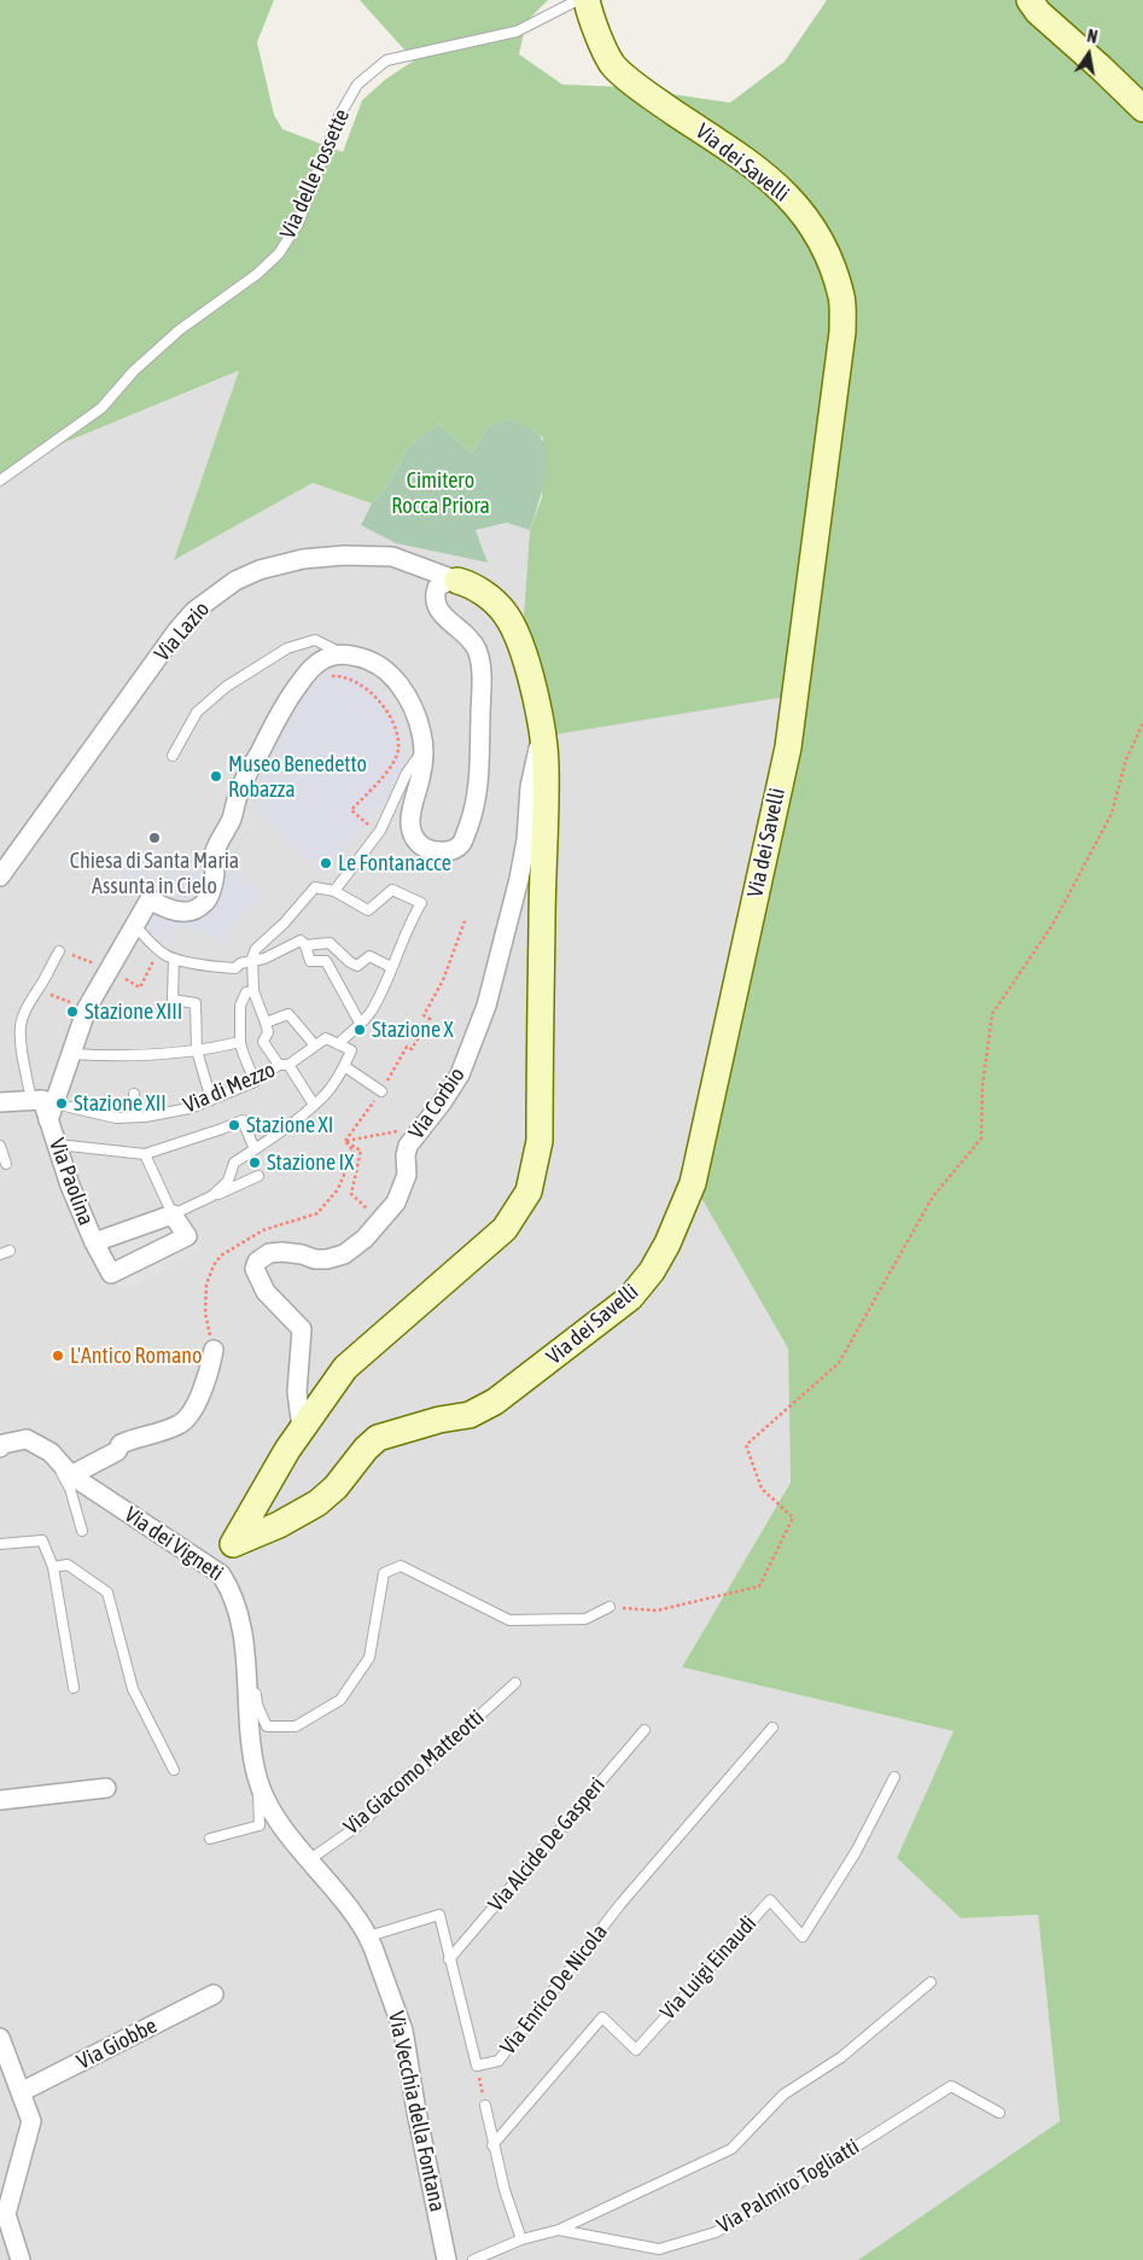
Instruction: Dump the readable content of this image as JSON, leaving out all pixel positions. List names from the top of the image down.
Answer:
{
  "streets": {
    "street": [
      "Via dei Savelli",
      "Via Lazio",
      "Via Corbio",
      "Via Paolina",
      "Via dei Vigneti",
      "Via Giobbe",
      "Via Vecchia della Fontana"
    ],
    "lane": [
      "Via delle Fossette",
      "Via di Mezzo",
      "Via Giacomo Matteotti",
      "Via Alcide De Gasperi",
      "Via Luigi Einaudi",
      "Via Enrico De Nicola",
      "Via Palmiro Togliatti"
    ]
  },
  "crossings": [
    ["Via di Mezzo", "Via Paolina"],
    ["Via dei Vigneti", "Via Vecchia della Fontana"],
    ["Via Giacomo Matteotti", "Via Vecchia della Fontana"],
    ["Via Alcide De Gasperi", "Via Enrico De Nicola"],
    ["Via Enrico De Nicola", "Via Vecchia della Fontana"]
  ],
  "parks": ["Cimitero Rocca Priora"],
  "places": [
    "Museo Benedetto Robazza",
    "Chiesa di Santa Maria Assunta in Cielo",
    "Le Fontanacce",
    "Stazione XIII",
    "Stazione X",
    "Stazione XII",
    "Stazione XI",
    "Stazione IX",
    "L'Antico Romano"
  ],
  "north": "top"
}
